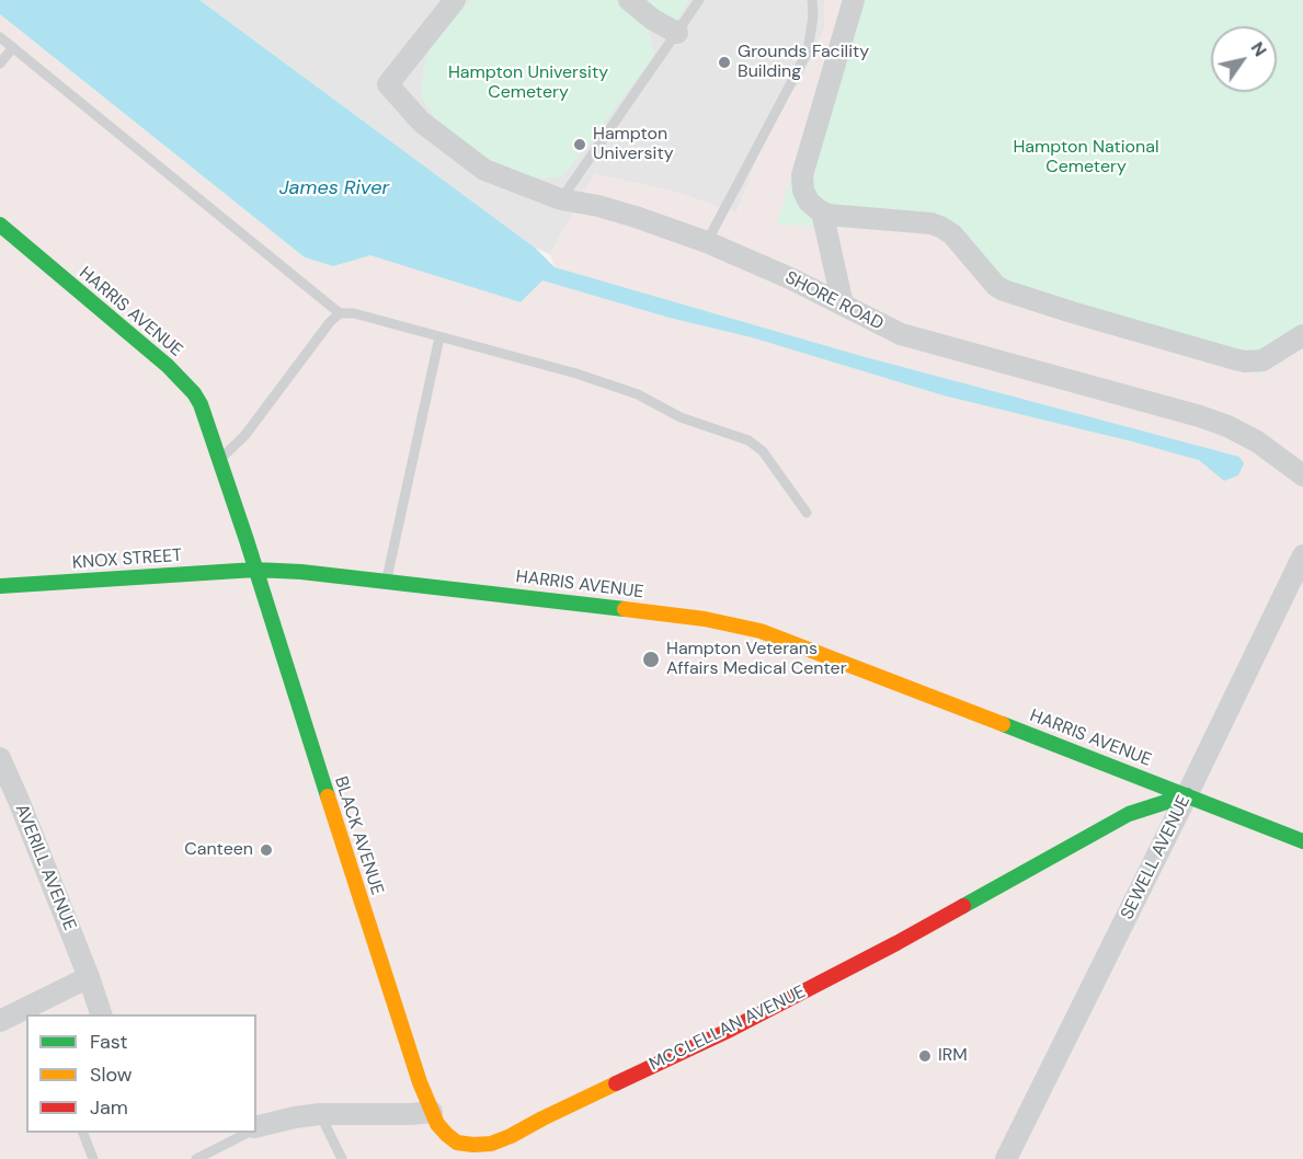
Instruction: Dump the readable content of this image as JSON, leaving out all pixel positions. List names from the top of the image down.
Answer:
{
  "streets": {
    "street": [
      "SHORE ROAD",
      "HARRIS AVENUE",
      "KNOX STREET",
      "BLACK AVENUE",
      "SEWELL AVENUE",
      "AVERILL AVENUE",
      "MCCLELLAN AVENUE"
    ]
  },
  "crossings": [
    ["HARRIS AVENUE", "KNOX STREET"],
    ["HARRIS AVENUE", "BLACK AVENUE"],
    ["HARRIS AVENUE", "SEWELL AVENUE"],
    ["HARRIS AVENUE", "MCCLELLAN AVENUE"],
    ["KNOX STREET", "BLACK AVENUE"],
    ["BLACK AVENUE", "MCCLELLAN AVENUE"],
    ["SEWELL AVENUE", "MCCLELLAN AVENUE"]
  ],
  "water": ["James River"],
  "parks": ["Hampton University Cemetery", "Hampton National Cemetery"],
  "places": [
    "Grounds Facility Building",
    "Hampton University",
    "Hampton Veterans Affairs Medical Center",
    "Canteen",
    "IRM"
  ],
  "legend": ["Fast", "Slow", "Jam"],
  "north": "top right"
}
